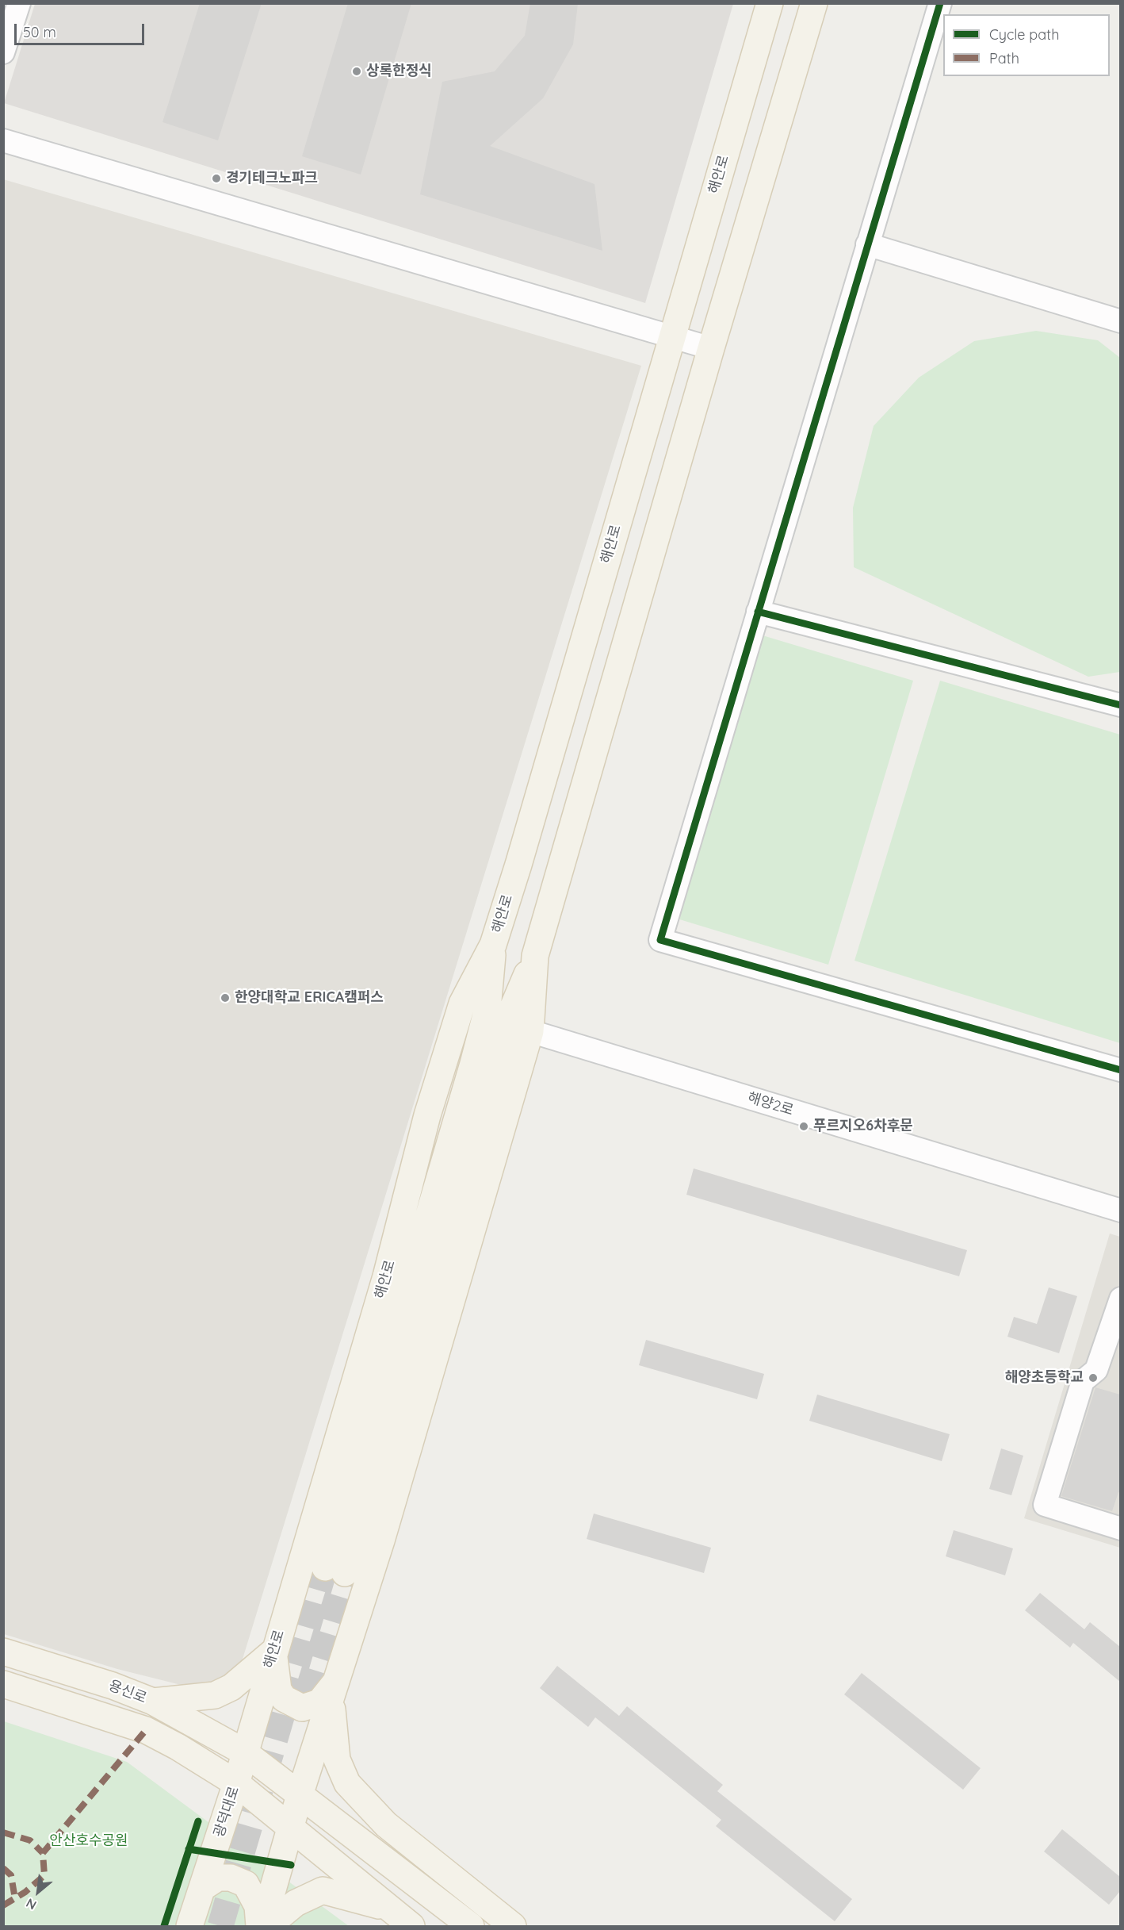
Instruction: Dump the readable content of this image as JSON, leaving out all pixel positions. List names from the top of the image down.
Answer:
{
  "streets": {
    "main road": ["해안로", "용신로", "광덕대로"],
    "street": ["해양2로"]
  },
  "crossings": [
    ["해안로", "용신로"],
    ["해안로", "광덕대로"],
    ["용신로", "광덕대로"]
  ],
  "parks": ["안산호수공원"],
  "places": [
    "상록한정식",
    "경기테크노파크",
    "한양대학교 ERICA캠퍼스",
    "푸르지오6차후문",
    "해양초등학교"
  ],
  "legend": ["Cycle path", "Path"],
  "scale_bar": "50 m",
  "north": "bottom left"
}
